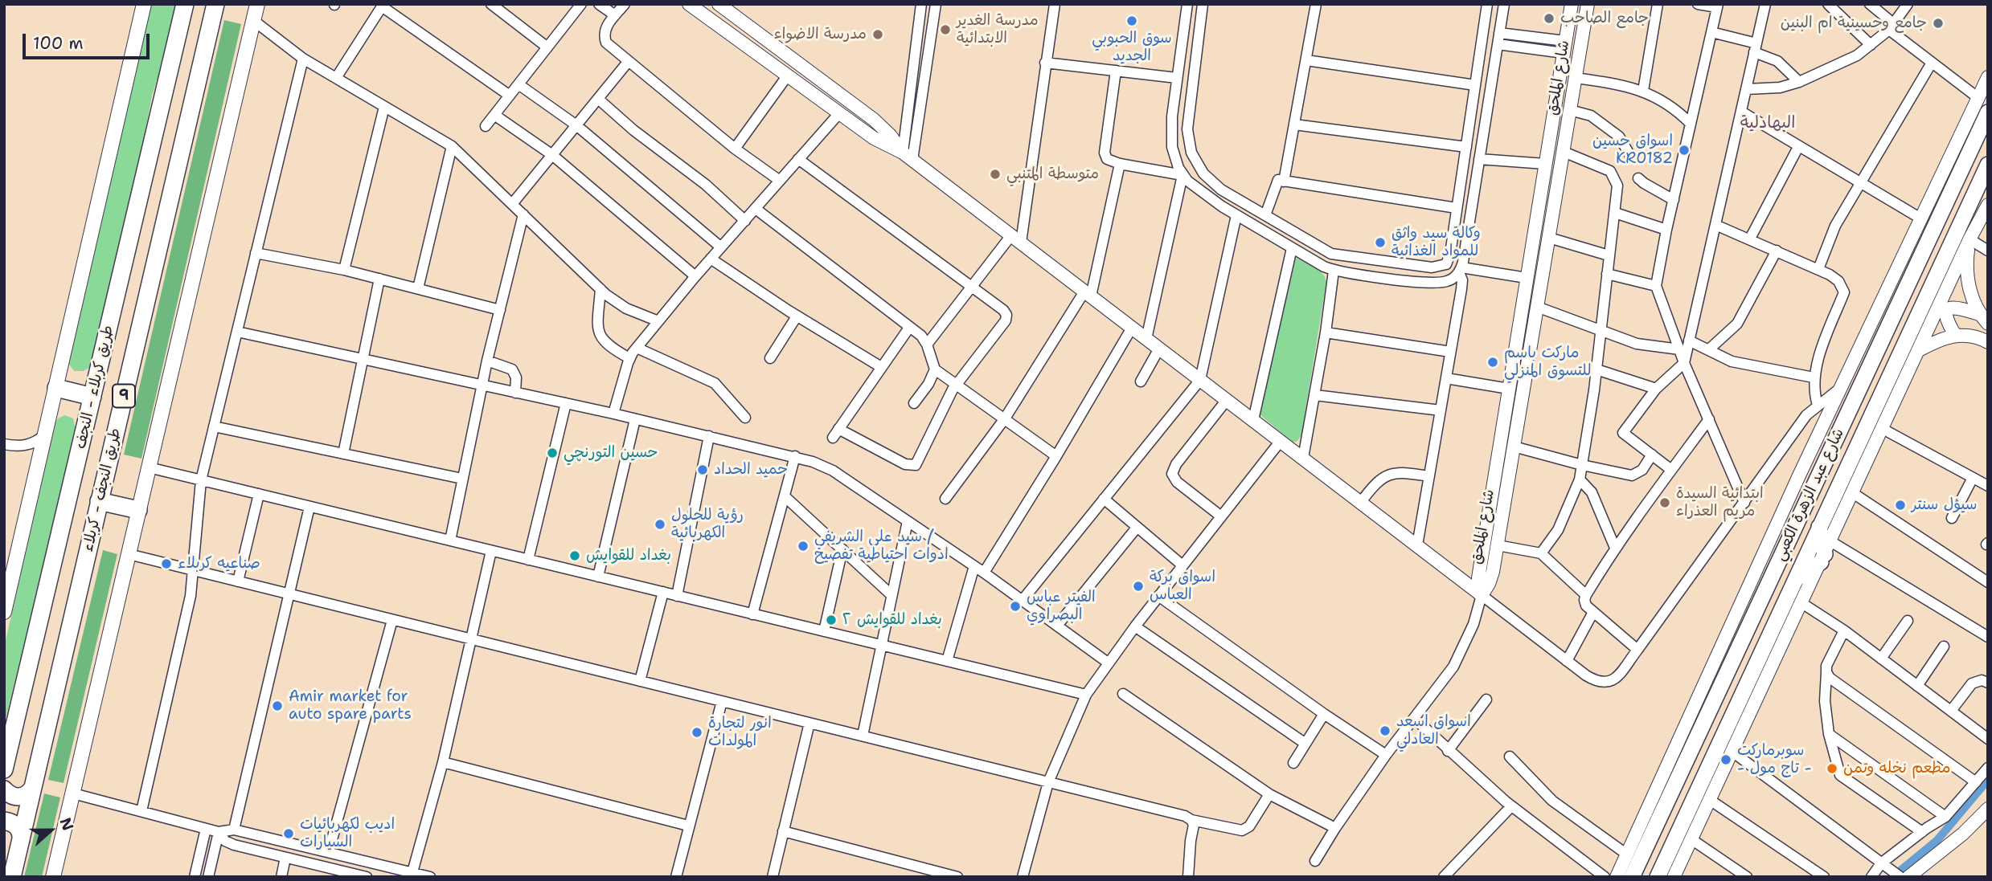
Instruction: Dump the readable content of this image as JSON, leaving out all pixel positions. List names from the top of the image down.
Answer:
{
  "streets": {
    "highway": ["طريق كربلاء - النجف", "9", "طريق النجف - كربلاء"],
    "main road": ["شارع عبد الزهرة الكعبي"],
    "street": ["شارع الملحق"]
  },
  "districts": ["البهادلية"],
  "places": [
    "جامع الصاحب",
    "سوق الحبوبي الجديد",
    "جامع وحسينية ام البنين",
    "مدرسة الغدير الابتدائية",
    "مدرسة الاضواء",
    "اسواق حسين KR0182",
    "متوسطة المتنبي",
    "وكالة سيد واثق للمواد الغذائية",
    "ماركت باسم للتسوق المنزلي",
    "حسين التورنچي",
    "حميد الحداد",
    "ابتدائية السيدة مريم العذراء",
    "سيؤل سنتر",
    "رؤية للحلول الكهربائية",
    "سيد علي الشريفي / ادوات احتياطية تفصيخ",
    "بغداد للقوايش",
    "صناعيه كربلاء",
    "اسواق بركة العباس",
    "الفيتر عباس البصراوي",
    "بغداد للقوايش ٢",
    "Amir market for auto spare parts",
    "اسواق اسعد العادلي",
    "انور لتجارة المولدات",
    "سوبرماركت - تاج مول -",
    "مطعم نخله وتمن",
    "اديب لكهربائيات السيارات"
  ],
  "scale_bar": "100 m",
  "north": "right"
}
